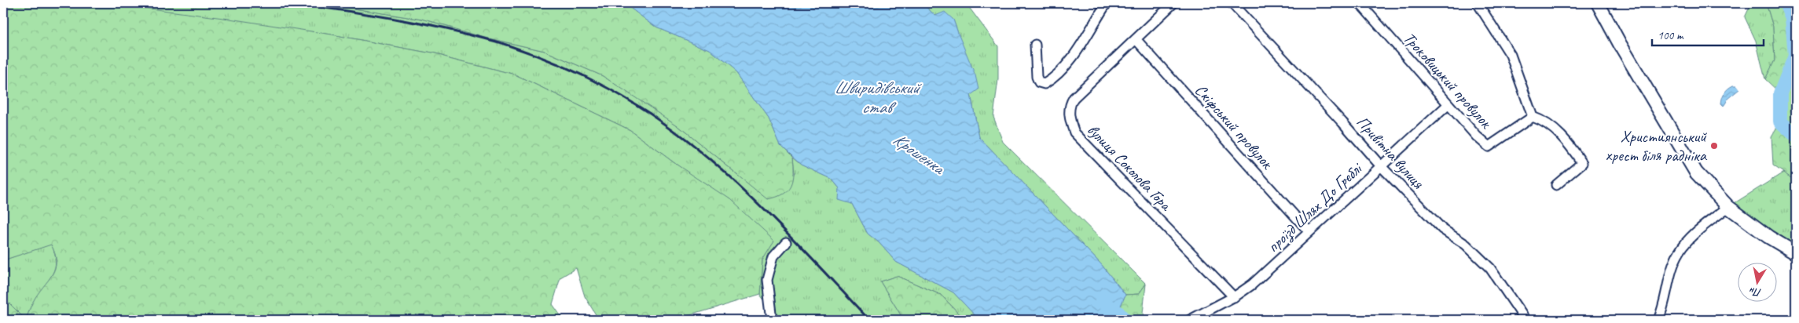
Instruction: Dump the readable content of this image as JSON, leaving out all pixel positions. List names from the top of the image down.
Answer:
{
  "streets": {
    "street": [
      "Троковицький провулок",
      "Скіфський провулок",
      "Привітна вулиця",
      "вулиця Соколова Гора",
      "проїзд Шлях До Греблі"
    ]
  },
  "crossings": [
    ["Троковицький провулок", "проїзд Шлях До Греблі"],
    ["Скіфський провулок", "вулиця Соколова Гора"],
    ["Скіфський провулок", "проїзд Шлях До Греблі"],
    ["Привітна вулиця", "проїзд Шлях До Греблі"],
    ["вулиця Соколова Гора", "проїзд Шлях До Греблі"]
  ],
  "water": ["Швиридівський став", "Крошенка"],
  "places": ["Християнський хрест біля радніка"],
  "scale_bar": "100 m",
  "north": "bottom"
}
